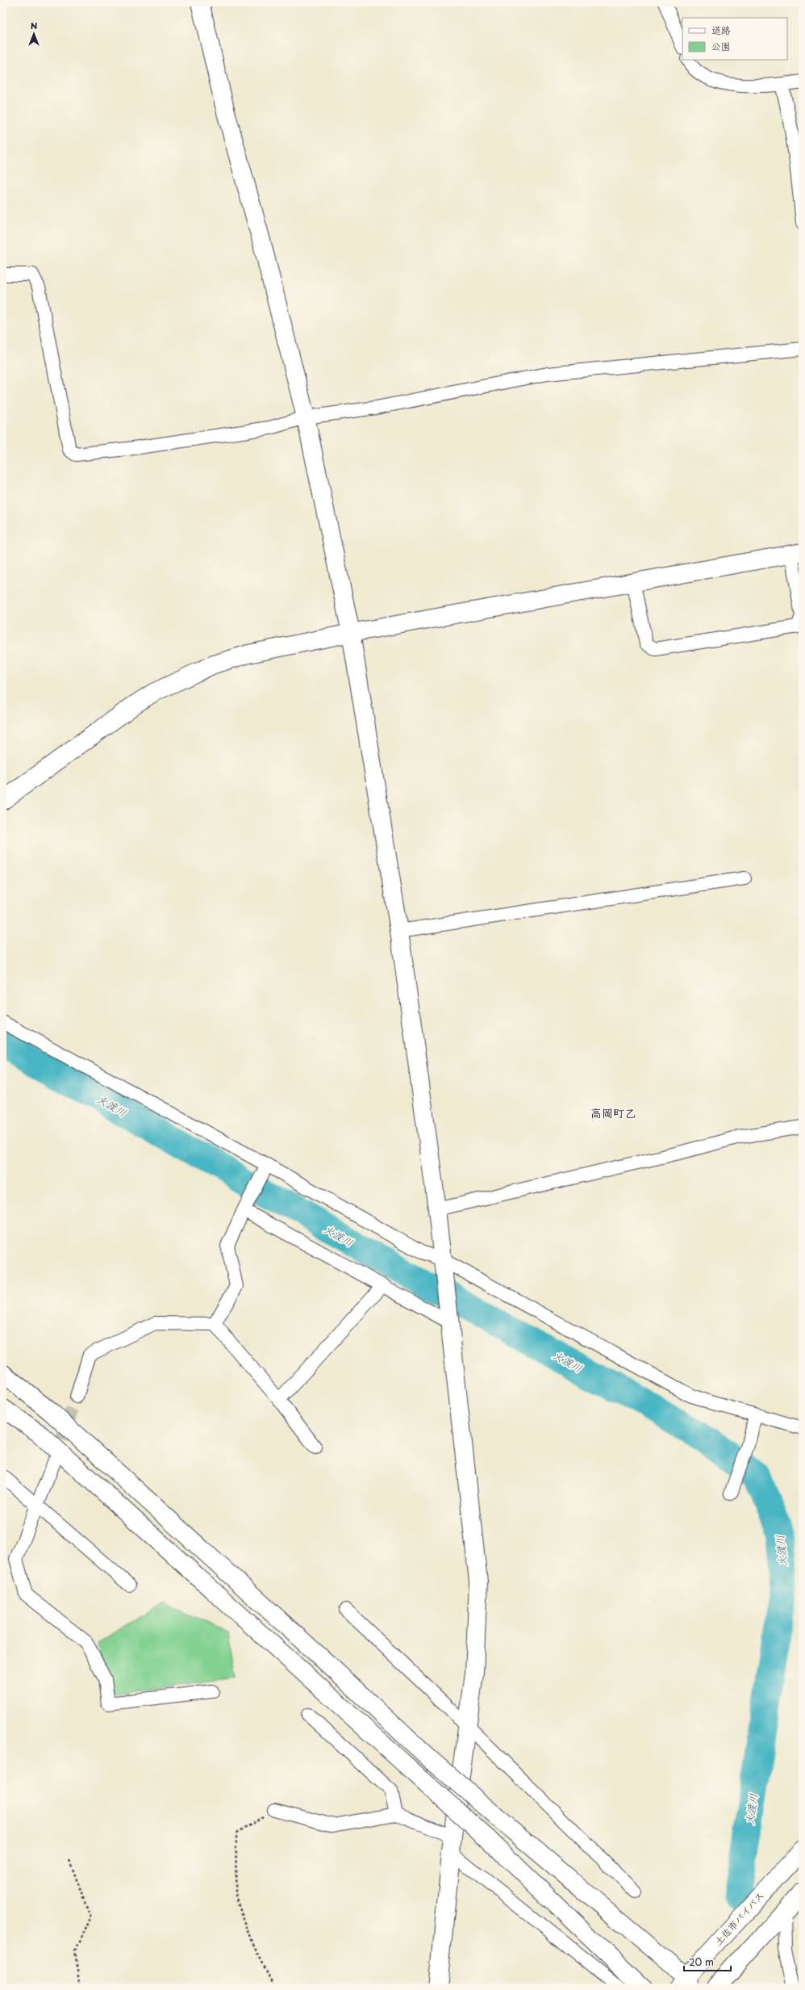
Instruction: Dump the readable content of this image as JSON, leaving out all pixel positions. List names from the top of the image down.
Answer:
{
  "streets": {
    "main road": ["土佐市バイパス"]
  },
  "districts": ["高岡町乙"],
  "water": ["火渡川"],
  "legend": ["道路", "公園"],
  "scale_bar": "20 m",
  "north": "top"
}
